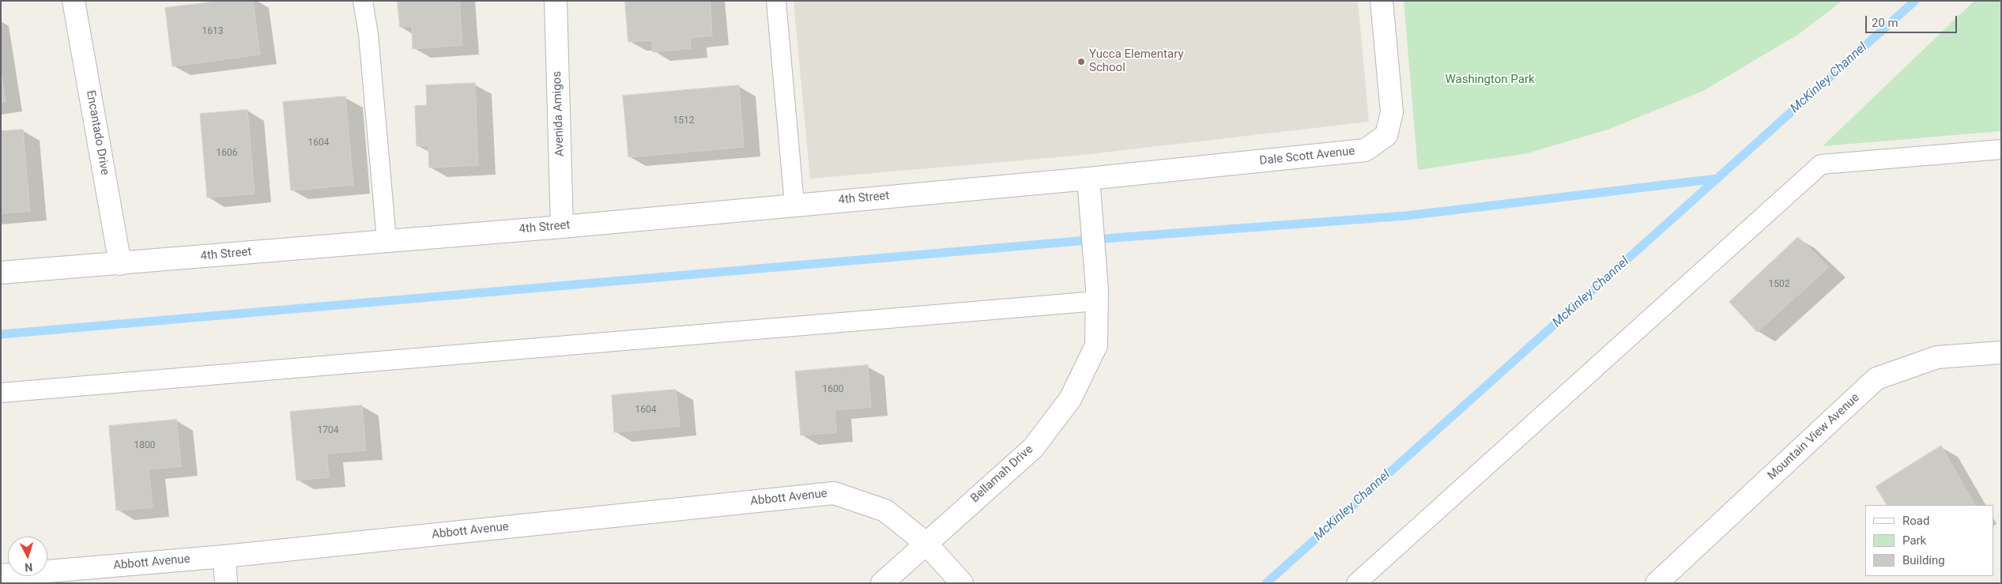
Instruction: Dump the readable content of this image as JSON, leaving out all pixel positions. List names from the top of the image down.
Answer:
{
  "streets": {
    "street": [
      "Avenida Amigos",
      "Encantado Drive",
      "Dale Scott Avenue",
      "4th Street",
      "Mountain View Avenue",
      "Bellamah Drive",
      "Abbott Avenue"
    ]
  },
  "crossings": [
    ["Avenida Amigos", "4th Street"],
    ["Encantado Drive", "4th Street"],
    ["Dale Scott Avenue", "4th Street"],
    ["Dale Scott Avenue", "Bellamah Drive"],
    ["4th Street", "Bellamah Drive"],
    ["Bellamah Drive", "Abbott Avenue"]
  ],
  "water": ["McKinley Channel"],
  "parks": ["Washington Park"],
  "places": ["Yucca Elementary School"],
  "house_numbers": [
    "1613",
    "1512",
    "1604",
    "1606",
    "1502",
    "1600",
    "1604",
    "1704",
    "1800"
  ],
  "legend": ["Road", "Park", "Building"],
  "scale_bar": "20 m",
  "north": "bottom"
}
